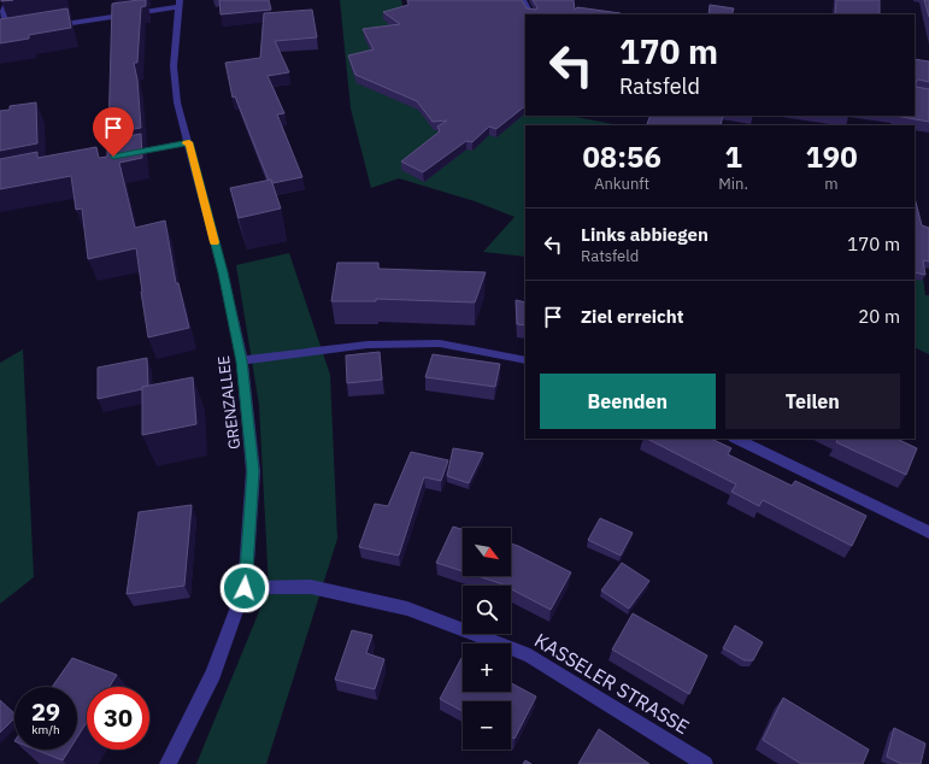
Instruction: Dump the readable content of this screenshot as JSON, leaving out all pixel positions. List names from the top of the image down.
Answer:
{
  "streets": {
    "street": ["GRENZALLEE", "KASSELER STRASSE"]
  },
  "crossings": [
    ["GRENZALLEE", "KASSELER STRASSE"]
  ],
  "north": "bottom right",
  "page": {
    "turn": ["170 m", "Ratsfeld"],
    "eta": [
      "08:56",
      "Ankunft",
      "1",
      "Min.",
      "190",
      "m"
    ],
    "list": [
      {
        "name": "Links abbiegen",
        "note": "Ratsfeld",
        "value": "170 m"
      },
      {
        "name": "Ziel erreicht",
        "value": "20 m"
      }
    ],
    "buttons": ["Beenden", "Teilen"],
    "map_buttons": ["+", "−"],
    "speed": "29 km/h",
    "limit": "30"
  }
}
